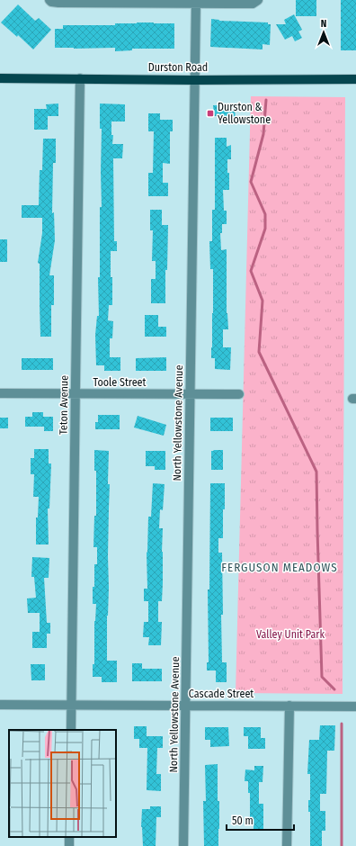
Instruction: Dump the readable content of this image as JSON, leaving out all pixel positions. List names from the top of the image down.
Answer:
{
  "streets": {
    "main road": ["Durston Road"],
    "street": [
      "Toole Street",
      "Teton Avenue",
      "North Yellowstone Avenue",
      "Cascade Street"
    ]
  },
  "crossings": [
    ["Durston Road", "Teton Avenue"],
    ["Durston Road", "North Yellowstone Avenue"],
    ["Toole Street", "Teton Avenue"],
    ["Toole Street", "North Yellowstone Avenue"],
    ["Teton Avenue", "Cascade Street"],
    ["North Yellowstone Avenue", "Cascade Street"]
  ],
  "districts": ["FERGUSON MEADOWS"],
  "parks": ["Valley Unit Park"],
  "places": {
    "transit": ["Durston & Yellowstone"]
  },
  "scale_bar": "50 m",
  "north": "top"
}
